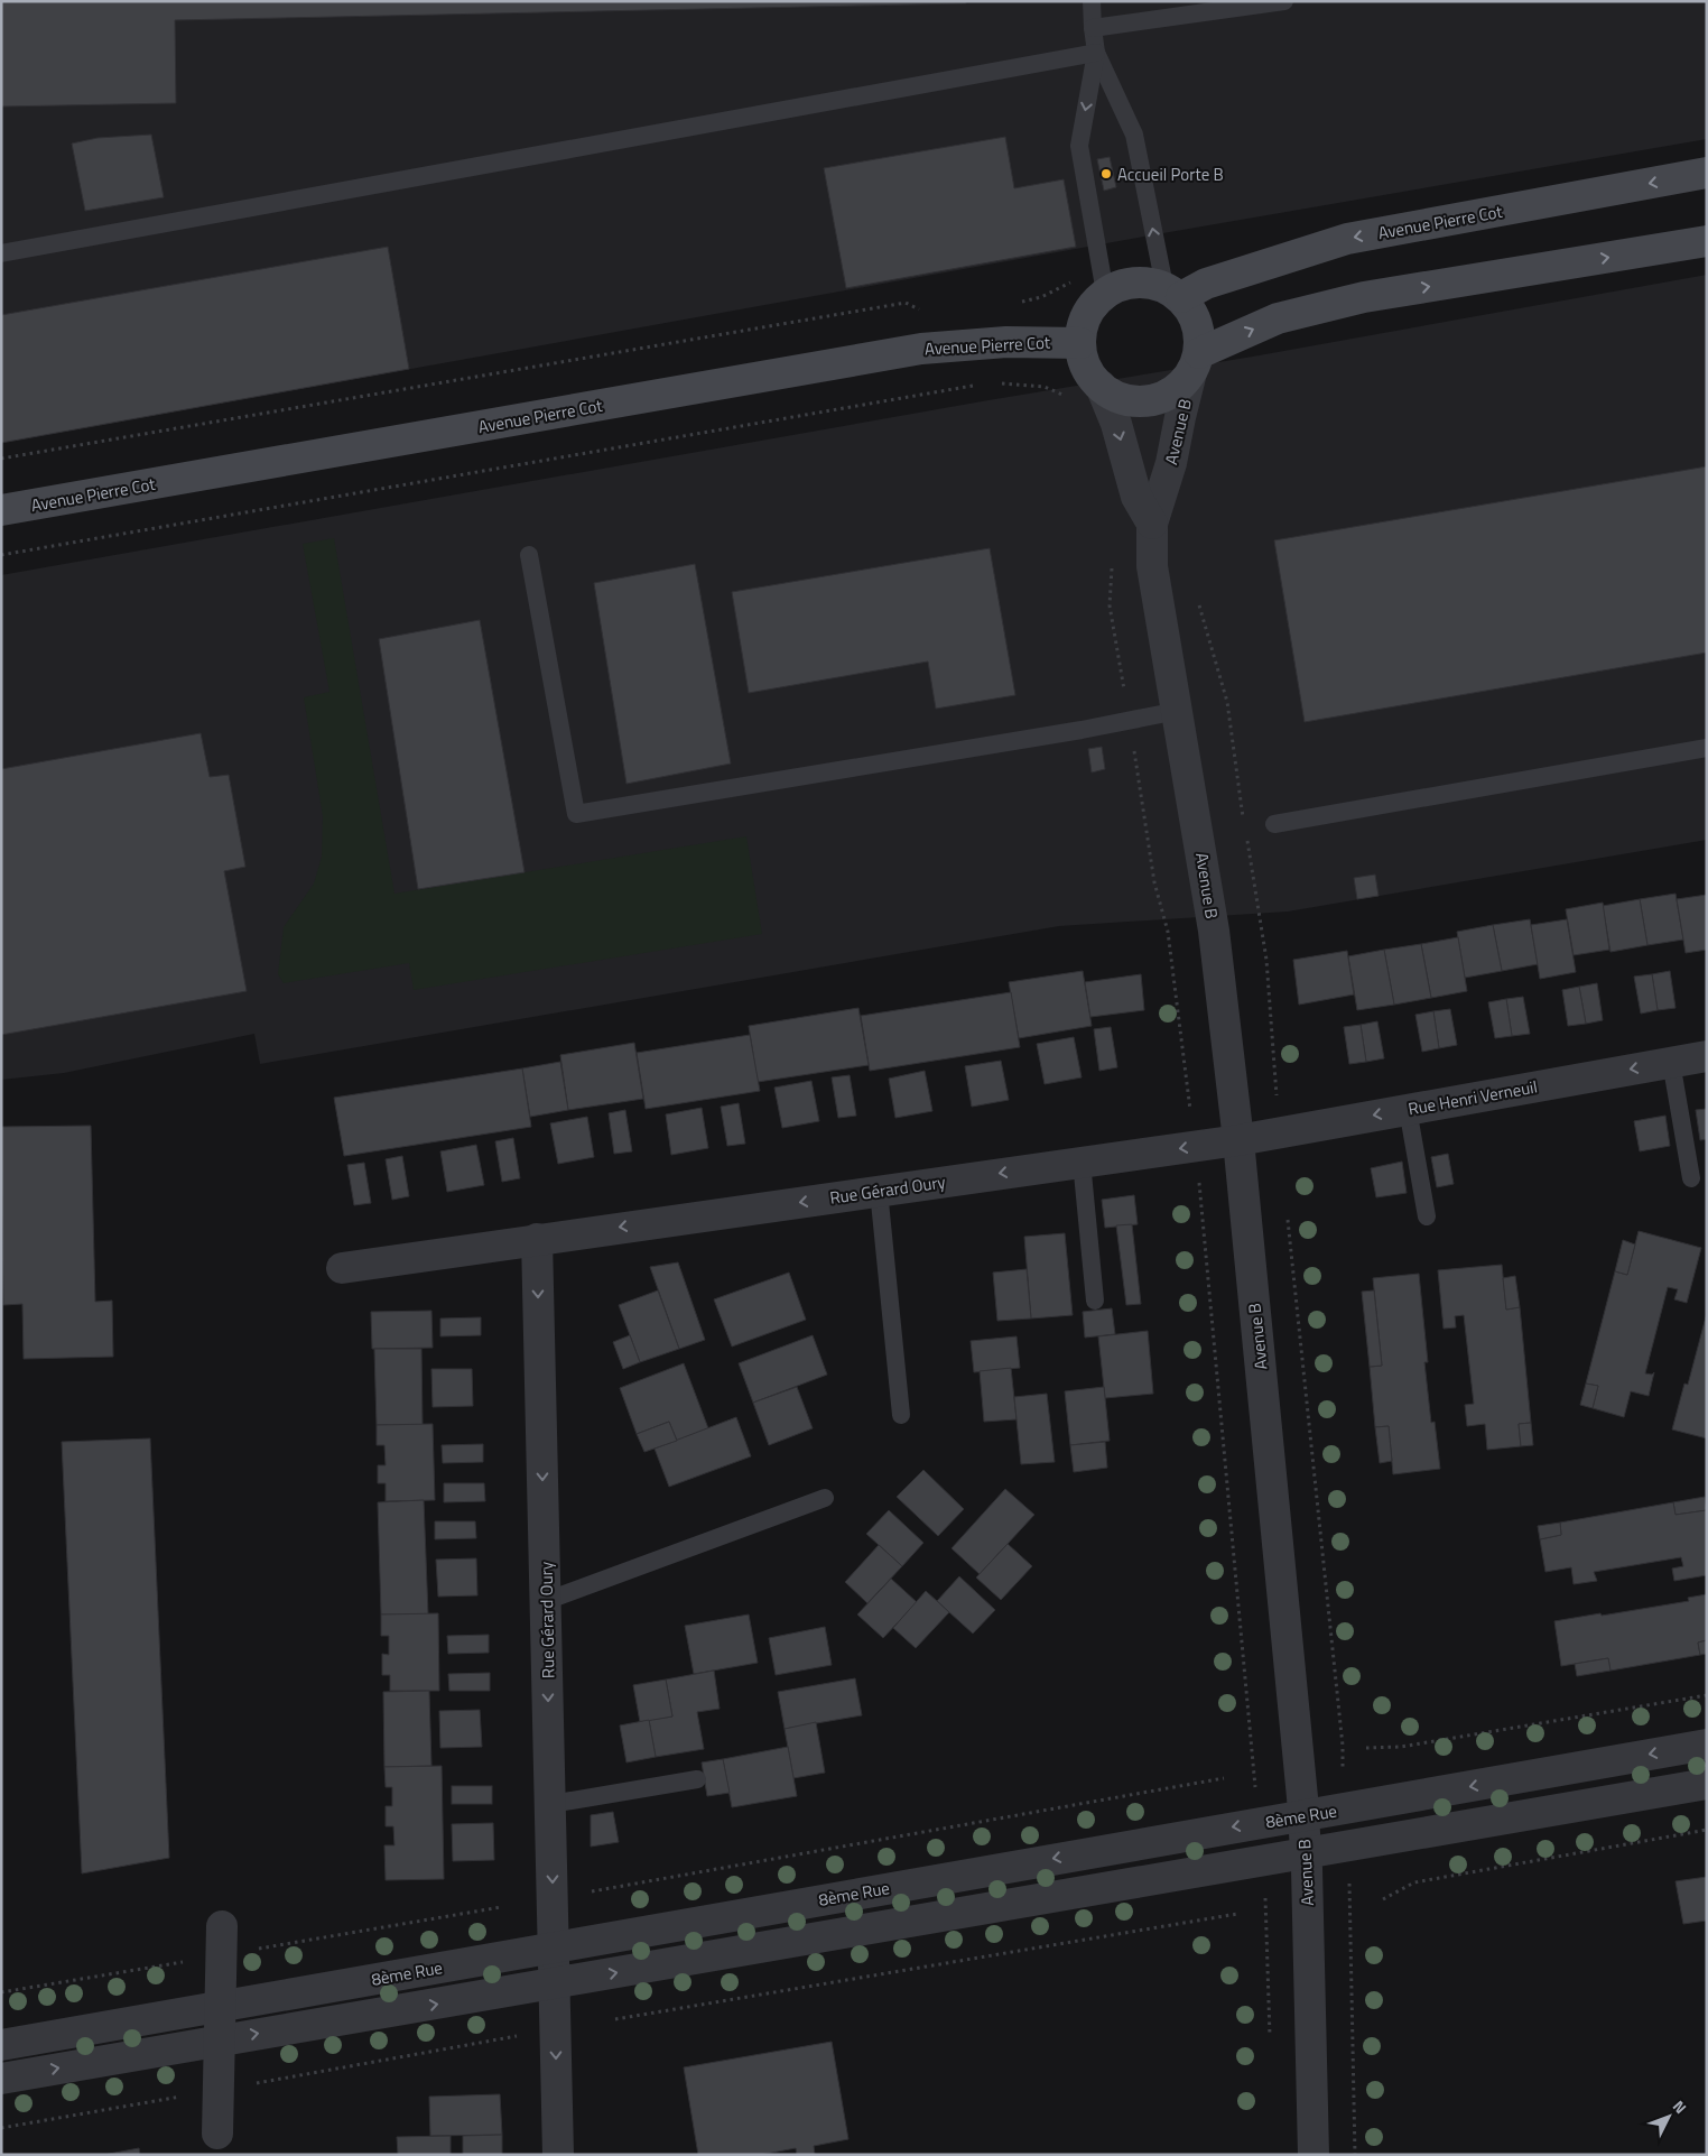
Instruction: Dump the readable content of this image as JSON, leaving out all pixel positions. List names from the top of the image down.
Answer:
{
  "streets": {
    "street": [
      "Avenue Pierre Cot",
      "Avenue B",
      "Rue Henri Verneuil",
      "Rue Gérard Oury",
      "8ème Rue"
    ]
  },
  "crossings": [
    ["Avenue Pierre Cot", "Avenue B"],
    ["Avenue B", "Rue Henri Verneuil"],
    ["Avenue B", "Rue Gérard Oury"],
    ["Avenue B", "8ème Rue"],
    ["Rue Henri Verneuil", "Rue Gérard Oury"],
    ["Rue Gérard Oury", "8ème Rue"]
  ],
  "one_way": ["Rue Henri Verneuil"],
  "places": ["Accueil Porte B"],
  "north": "top right"
}
